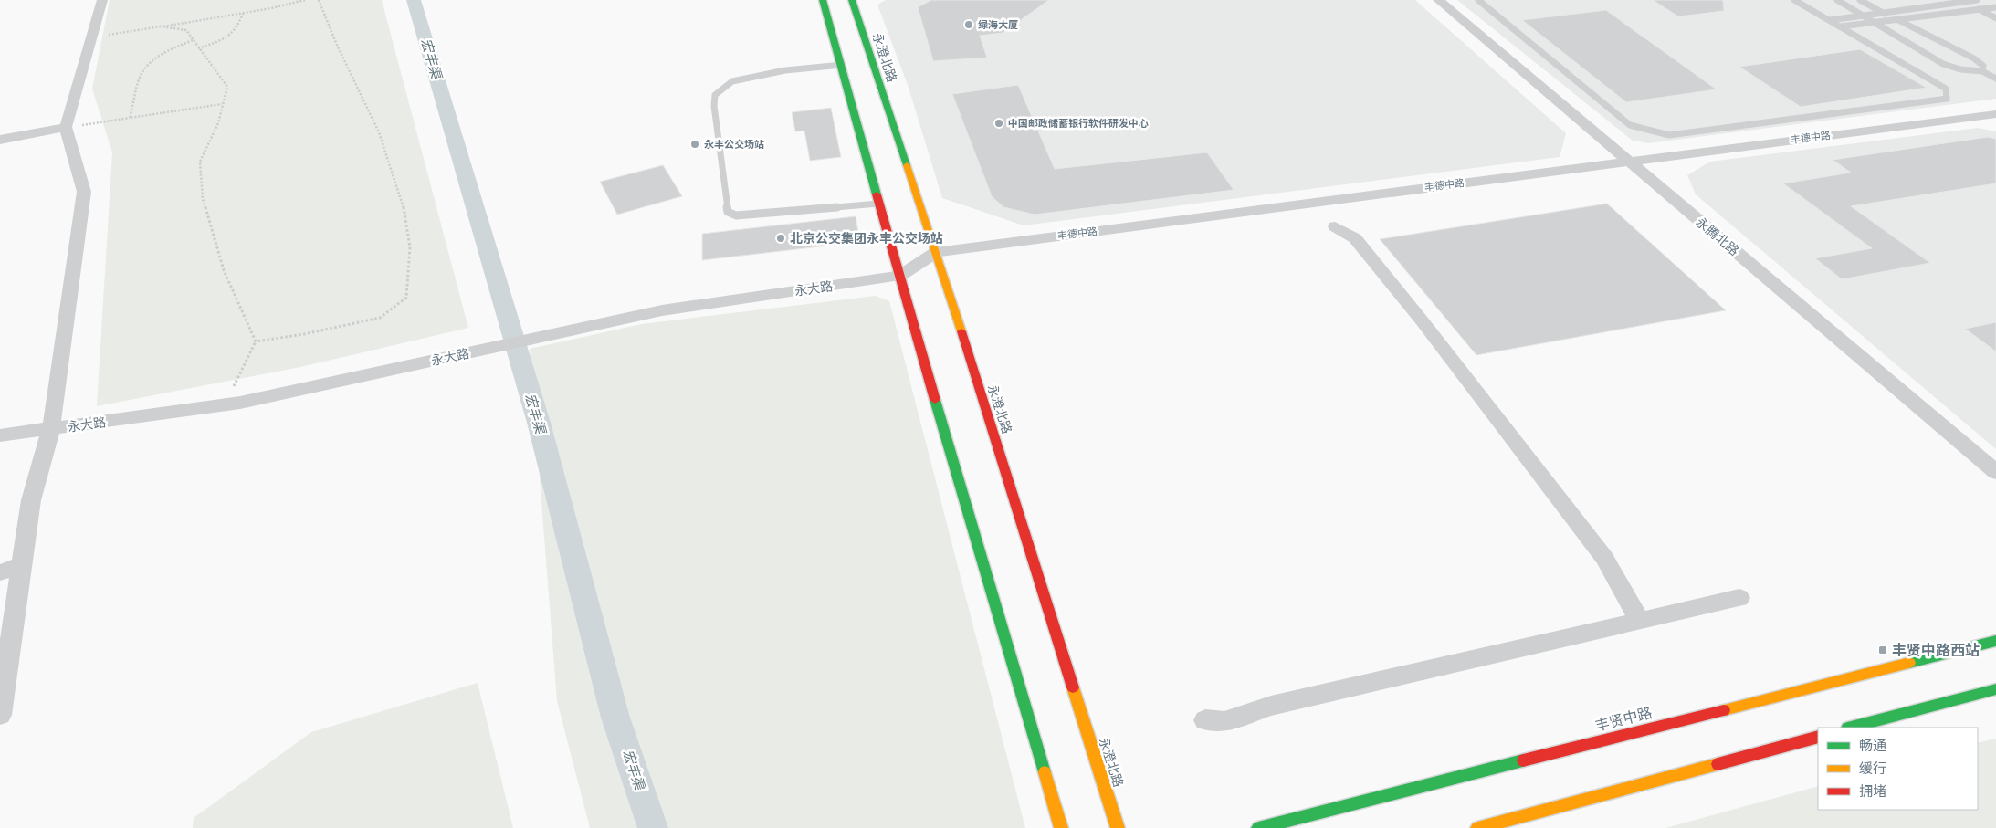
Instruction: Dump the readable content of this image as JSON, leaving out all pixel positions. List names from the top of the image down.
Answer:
{
  "streets": {
    "street": [
      "永澄北路",
      "丰德中路",
      "永腾北路",
      "永大路",
      "丰贤中路"
    ]
  },
  "crossings": [
    ["永澄北路", "丰德中路"],
    ["丰德中路", "永腾北路"],
    ["丰德中路", "永大路"]
  ],
  "water": ["宏丰渠"],
  "places": {
    "other": [
      "绿海大厦",
      "中国邮政储蓄银行软件研发中心",
      "永丰公交场站",
      "北京公交集团永丰公交场站"
    ],
    "transit": ["丰贤中路西站"]
  },
  "legend": ["畅通", "缓行", "拥堵"]
}
